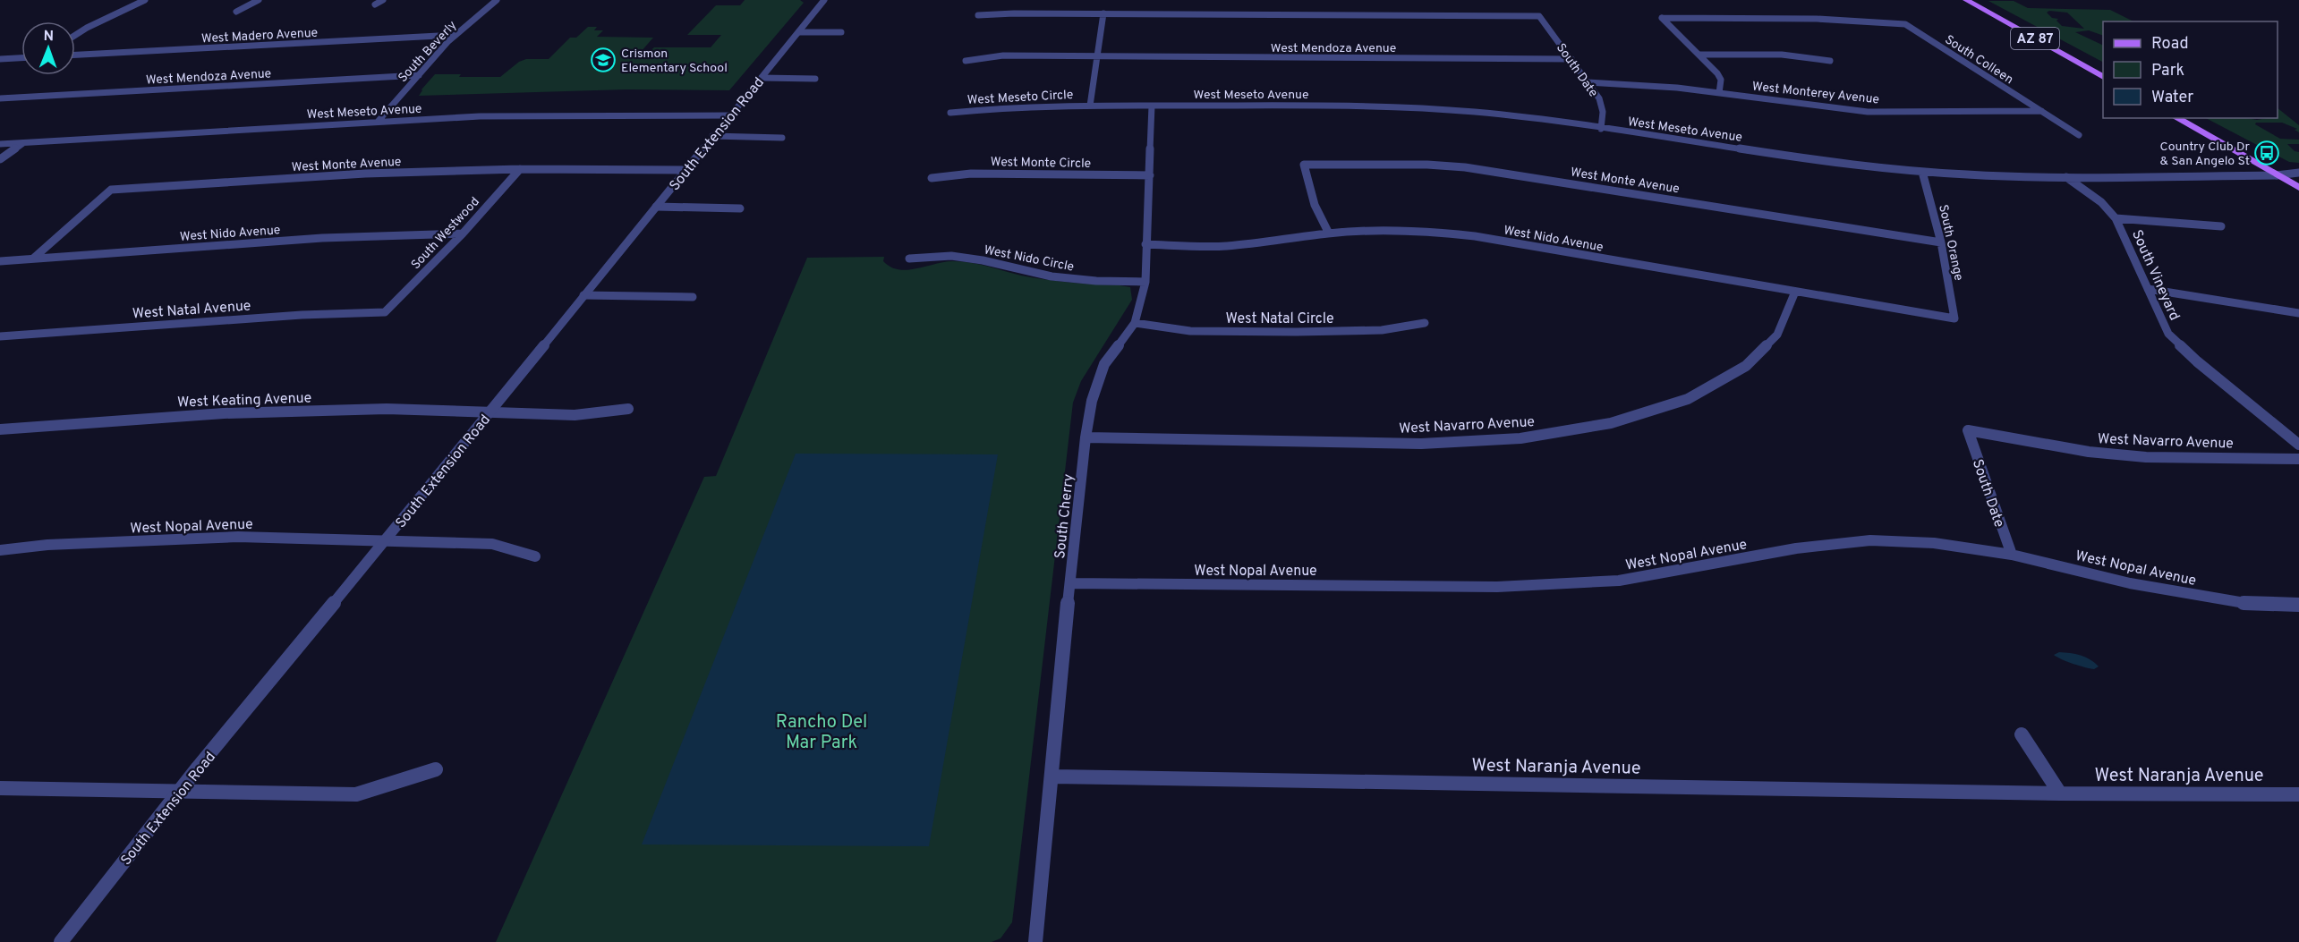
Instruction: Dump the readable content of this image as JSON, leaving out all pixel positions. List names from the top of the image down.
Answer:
{
  "streets": {
    "main road": ["AZ 87"],
    "street": [
      "West Madero Avenue",
      "West Mendoza Avenue",
      "South Beverly",
      "South Colleen",
      "South Date",
      "West Monterey Avenue",
      "West Meseto Avenue",
      "West Meseto Circle",
      "South Extension Road",
      "West Monte Circle",
      "West Monte Avenue",
      "West Nido Avenue",
      "South Westwood",
      "South Orange",
      "West Nido Circle",
      "South Vineyard",
      "West Natal Avenue",
      "West Natal Circle",
      "West Keating Avenue",
      "West Navarro Avenue",
      "South Cherry",
      "West Nopal Avenue",
      "West Naranja Avenue"
    ]
  },
  "crossings": [
    ["West Madero Avenue", "South Beverly"],
    ["West Mendoza Avenue", "South Beverly"],
    ["West Mendoza Avenue", "South Date"],
    ["South Beverly", "West Meseto Avenue"],
    ["South Colleen", "West Monterey Avenue"],
    ["South Date", "West Monterey Avenue"],
    ["South Date", "West Meseto Avenue"],
    ["South Date", "West Navarro Avenue"],
    ["South Date", "West Nopal Avenue"],
    ["West Meseto Avenue", "West Meseto Circle"],
    ["West Meseto Avenue", "South Extension Road"],
    ["West Meseto Avenue", "South Orange"],
    ["West Meseto Avenue", "South Vineyard"],
    ["West Meseto Avenue", "South Cherry"],
    ["South Extension Road", "West Monte Avenue"],
    ["South Extension Road", "West Keating Avenue"],
    ["South Extension Road", "West Nopal Avenue"],
    ["West Monte Circle", "South Cherry"],
    ["West Monte Avenue", "West Nido Avenue"],
    ["West Monte Avenue", "South Westwood"],
    ["West Monte Avenue", "South Orange"],
    ["West Nido Avenue", "South Westwood"],
    ["West Nido Avenue", "South Orange"],
    ["West Nido Avenue", "West Navarro Avenue"],
    ["West Nido Avenue", "South Cherry"],
    ["South Westwood", "West Natal Avenue"],
    ["West Nido Circle", "South Cherry"],
    ["West Natal Circle", "South Cherry"],
    ["West Navarro Avenue", "South Cherry"],
    ["South Cherry", "West Nopal Avenue"],
    ["South Cherry", "West Naranja Avenue"]
  ],
  "parks": ["Rancho Del Mar Park"],
  "places": {
    "school or university": ["Crismon Elementary School"],
    "bus stop": ["Country Club Dr & San Angelo St"]
  },
  "legend": ["Road", "Park", "Water"],
  "north": "top"
}
